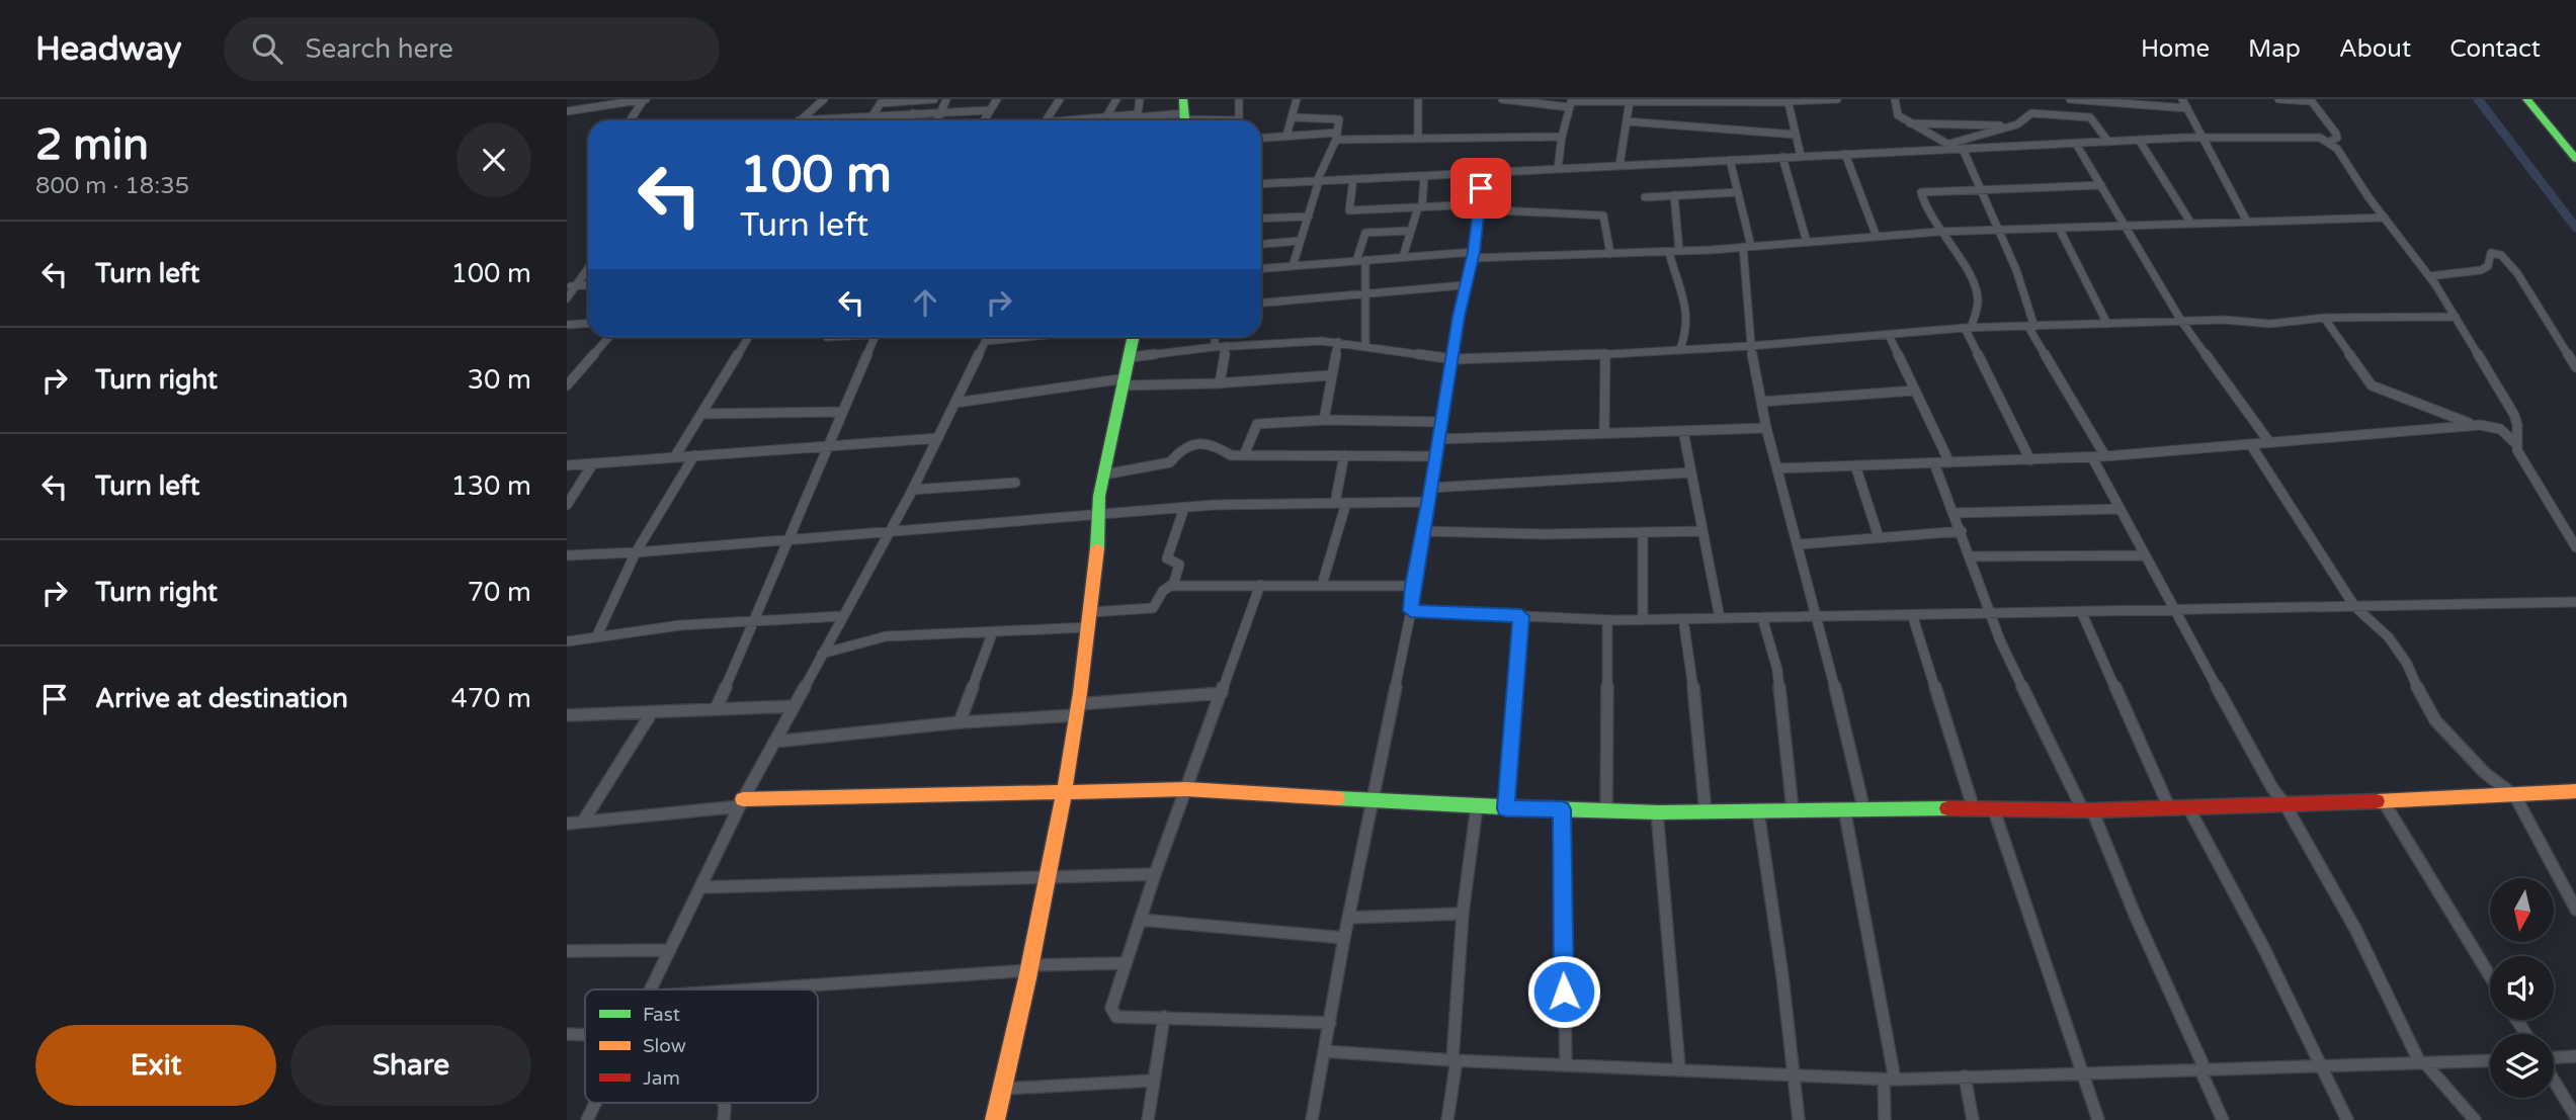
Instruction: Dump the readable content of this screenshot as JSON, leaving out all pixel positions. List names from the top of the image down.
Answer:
{
  "legend": ["Fast", "Slow", "Jam"],
  "north": "bottom",
  "page": {
    "header": "Headway",
    "search": "Search here",
    "nav": [
      "Home",
      "Map",
      "About",
      "Contact"
    ],
    "heading": ["2 min", "800 m · 18:35"],
    "turn": ["100 m", "Turn left"],
    "list": [
      {
        "name": "Turn left",
        "value": "100 m"
      },
      {
        "name": "Turn right",
        "value": "30 m"
      },
      {
        "name": "Turn left",
        "value": "130 m"
      },
      {
        "name": "Turn right",
        "value": "70 m"
      },
      {
        "name": "Arrive at destination",
        "value": "470 m"
      }
    ],
    "buttons": ["Exit", "Share"]
  }
}
